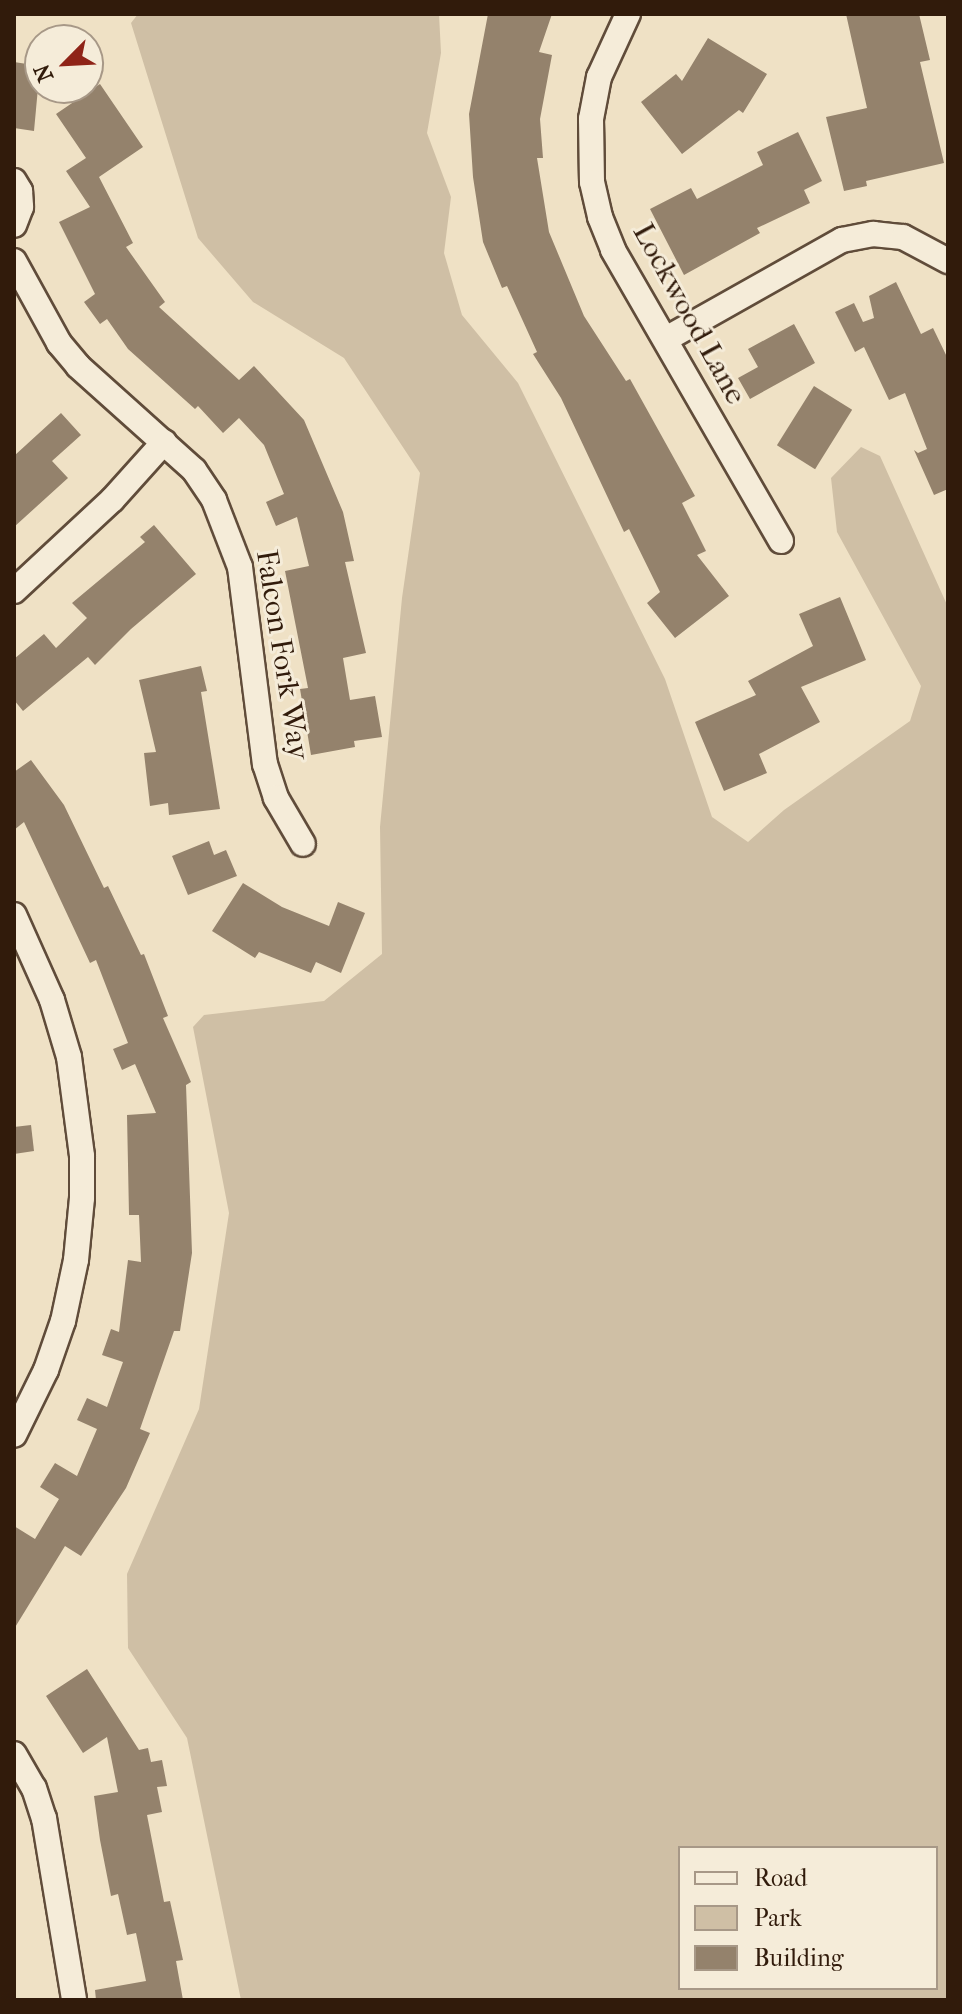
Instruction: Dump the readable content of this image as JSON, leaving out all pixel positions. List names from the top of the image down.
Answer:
{
  "streets": {
    "street": ["Lockwood Lane", "Falcon Fork Way"]
  },
  "legend": ["Road", "Park", "Building"],
  "north": "bottom left"
}
